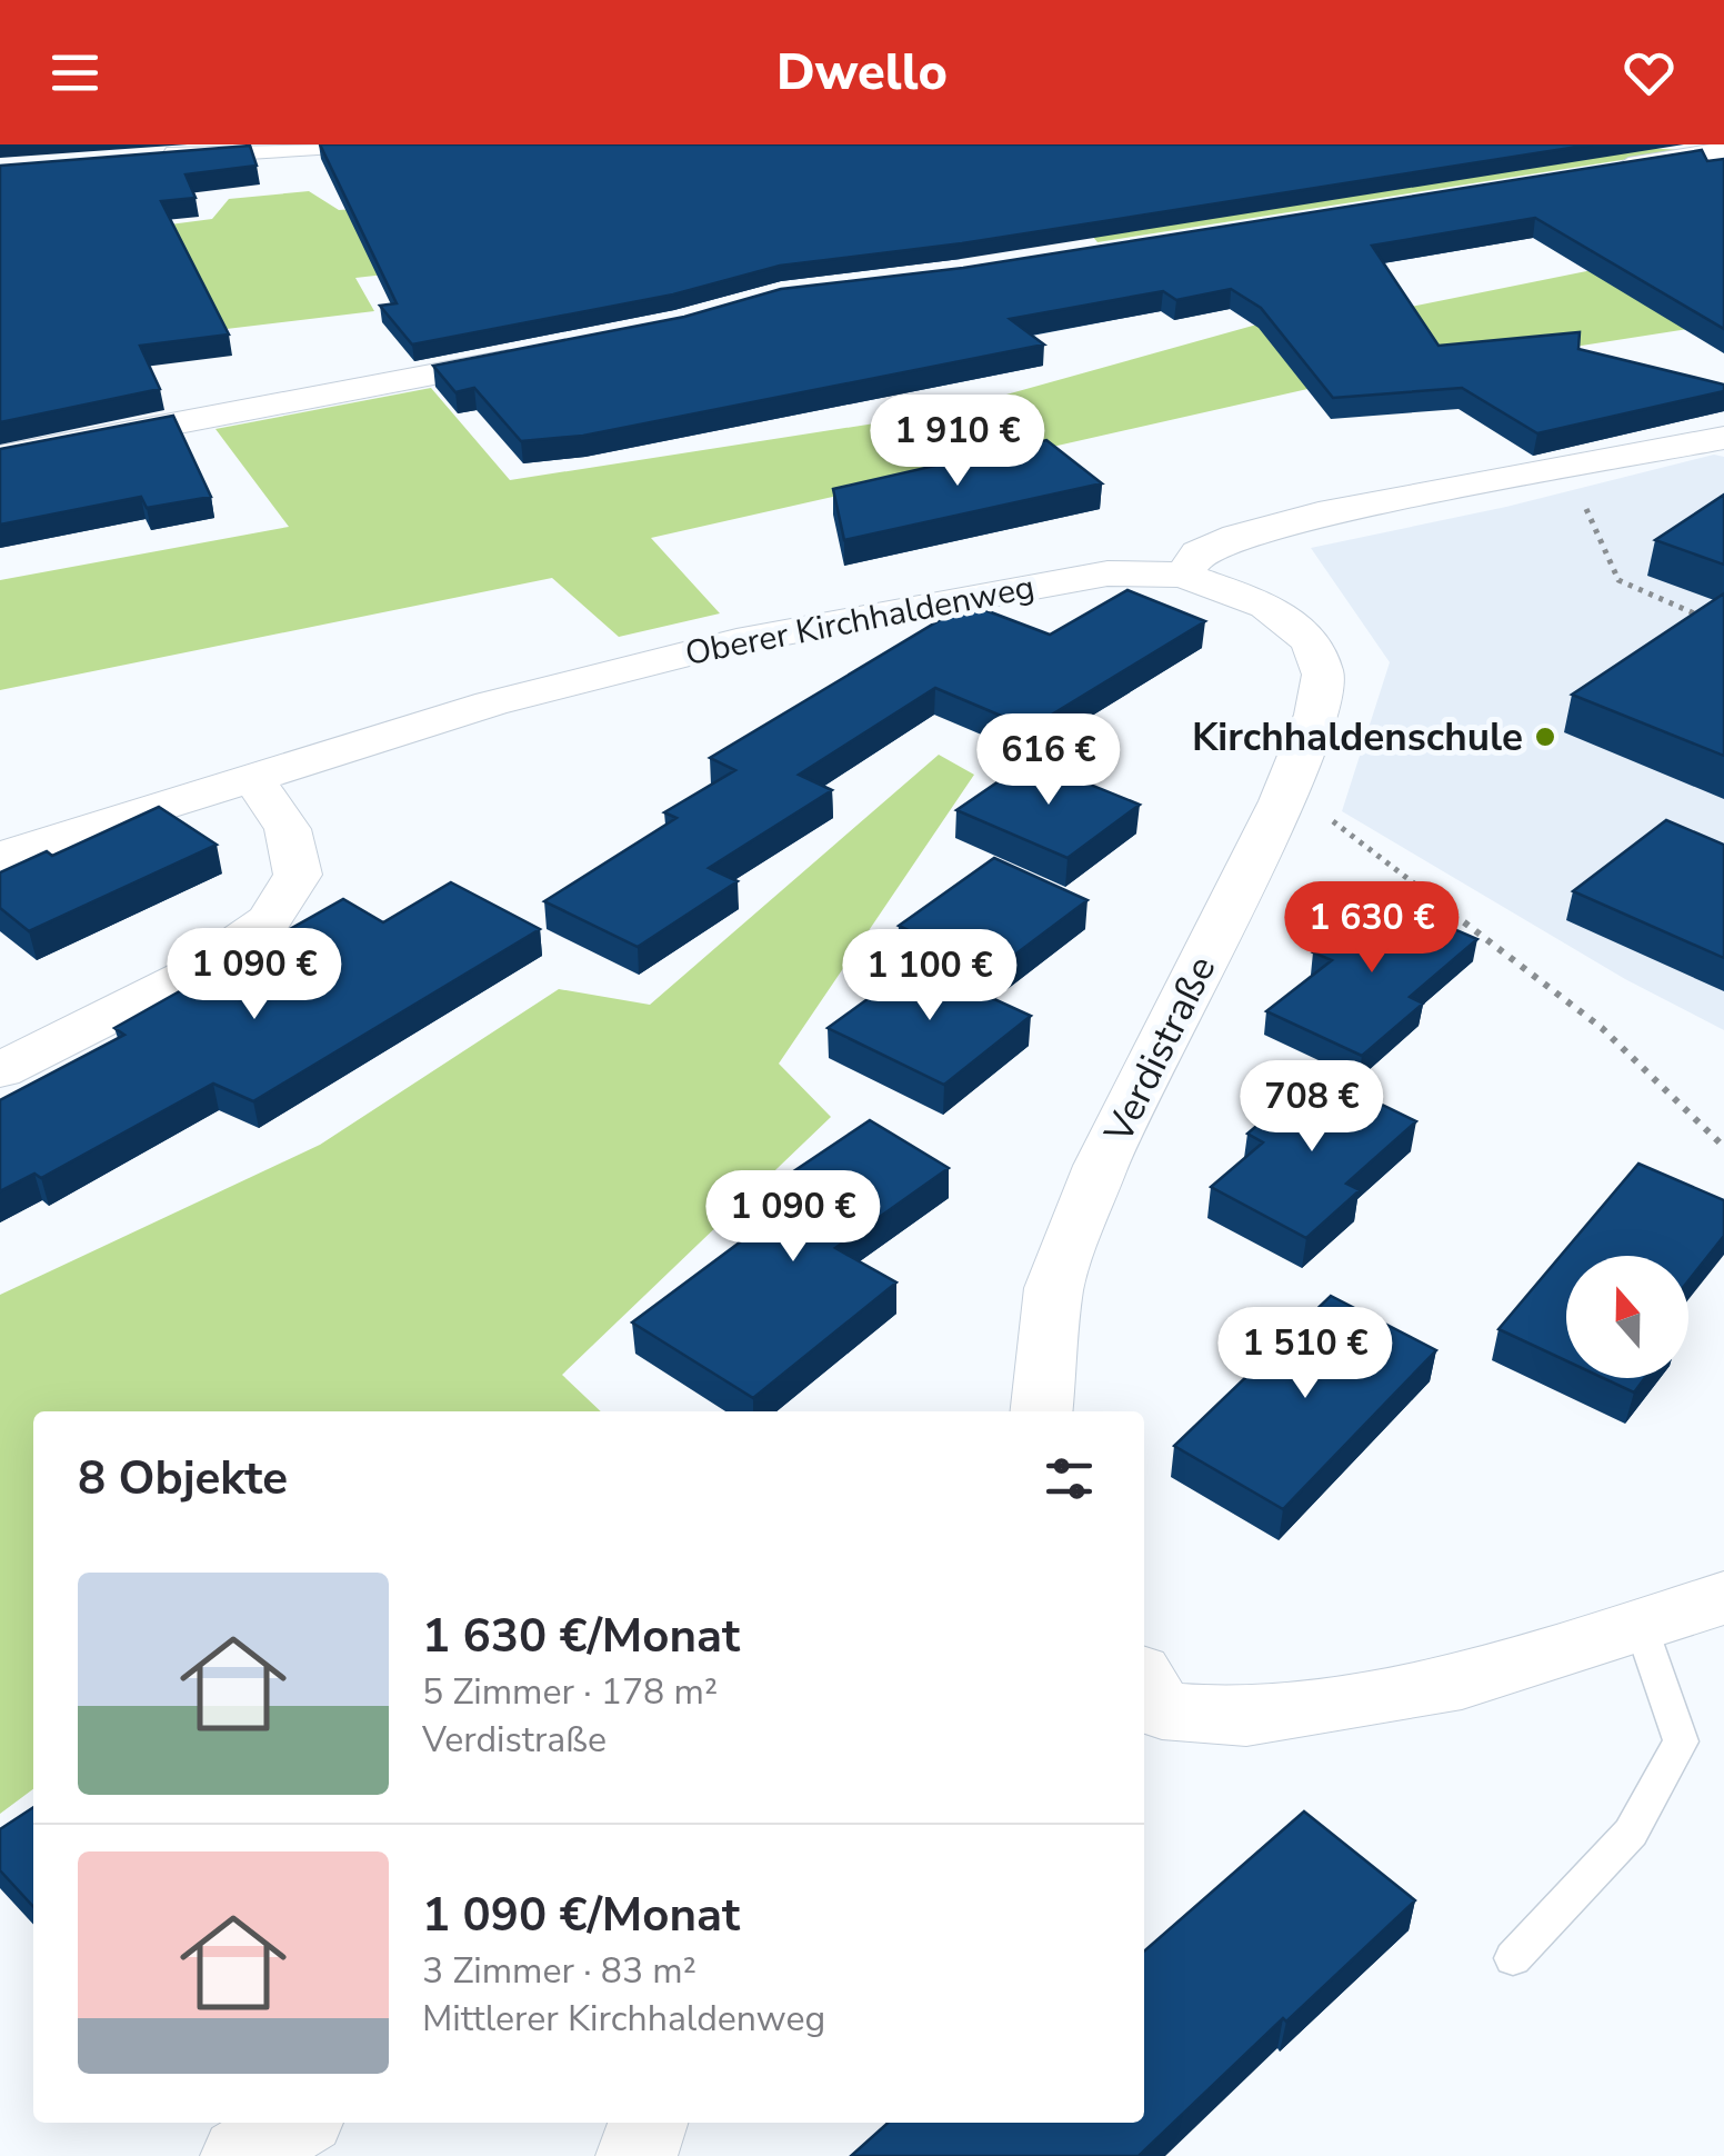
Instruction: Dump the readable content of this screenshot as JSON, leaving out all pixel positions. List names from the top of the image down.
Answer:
{
  "streets": {
    "street": ["Oberer Kirchhaldenweg", "Verdistraße"]
  },
  "crossings": [
    ["Oberer Kirchhaldenweg", "Verdistraße"]
  ],
  "places": ["Kirchhaldenschule"],
  "north": "top",
  "page": {
    "header": "Dwello",
    "price": [
      "1 910 €",
      "616 €",
      "1 630 €",
      "1 090 €",
      "1 100 €",
      "708 €",
      "1 090 €",
      "1 510 €"
    ],
    "heading": "8 Objekte",
    "list": [
      {
        "name": "1 630 €/Monat",
        "note": "5 Zimmer · 178 m² · Verdistraße"
      },
      {
        "name": "1 090 €/Monat",
        "note": "3 Zimmer · 83 m² · Mittlerer Kirchhaldenweg"
      }
    ]
  }
}
